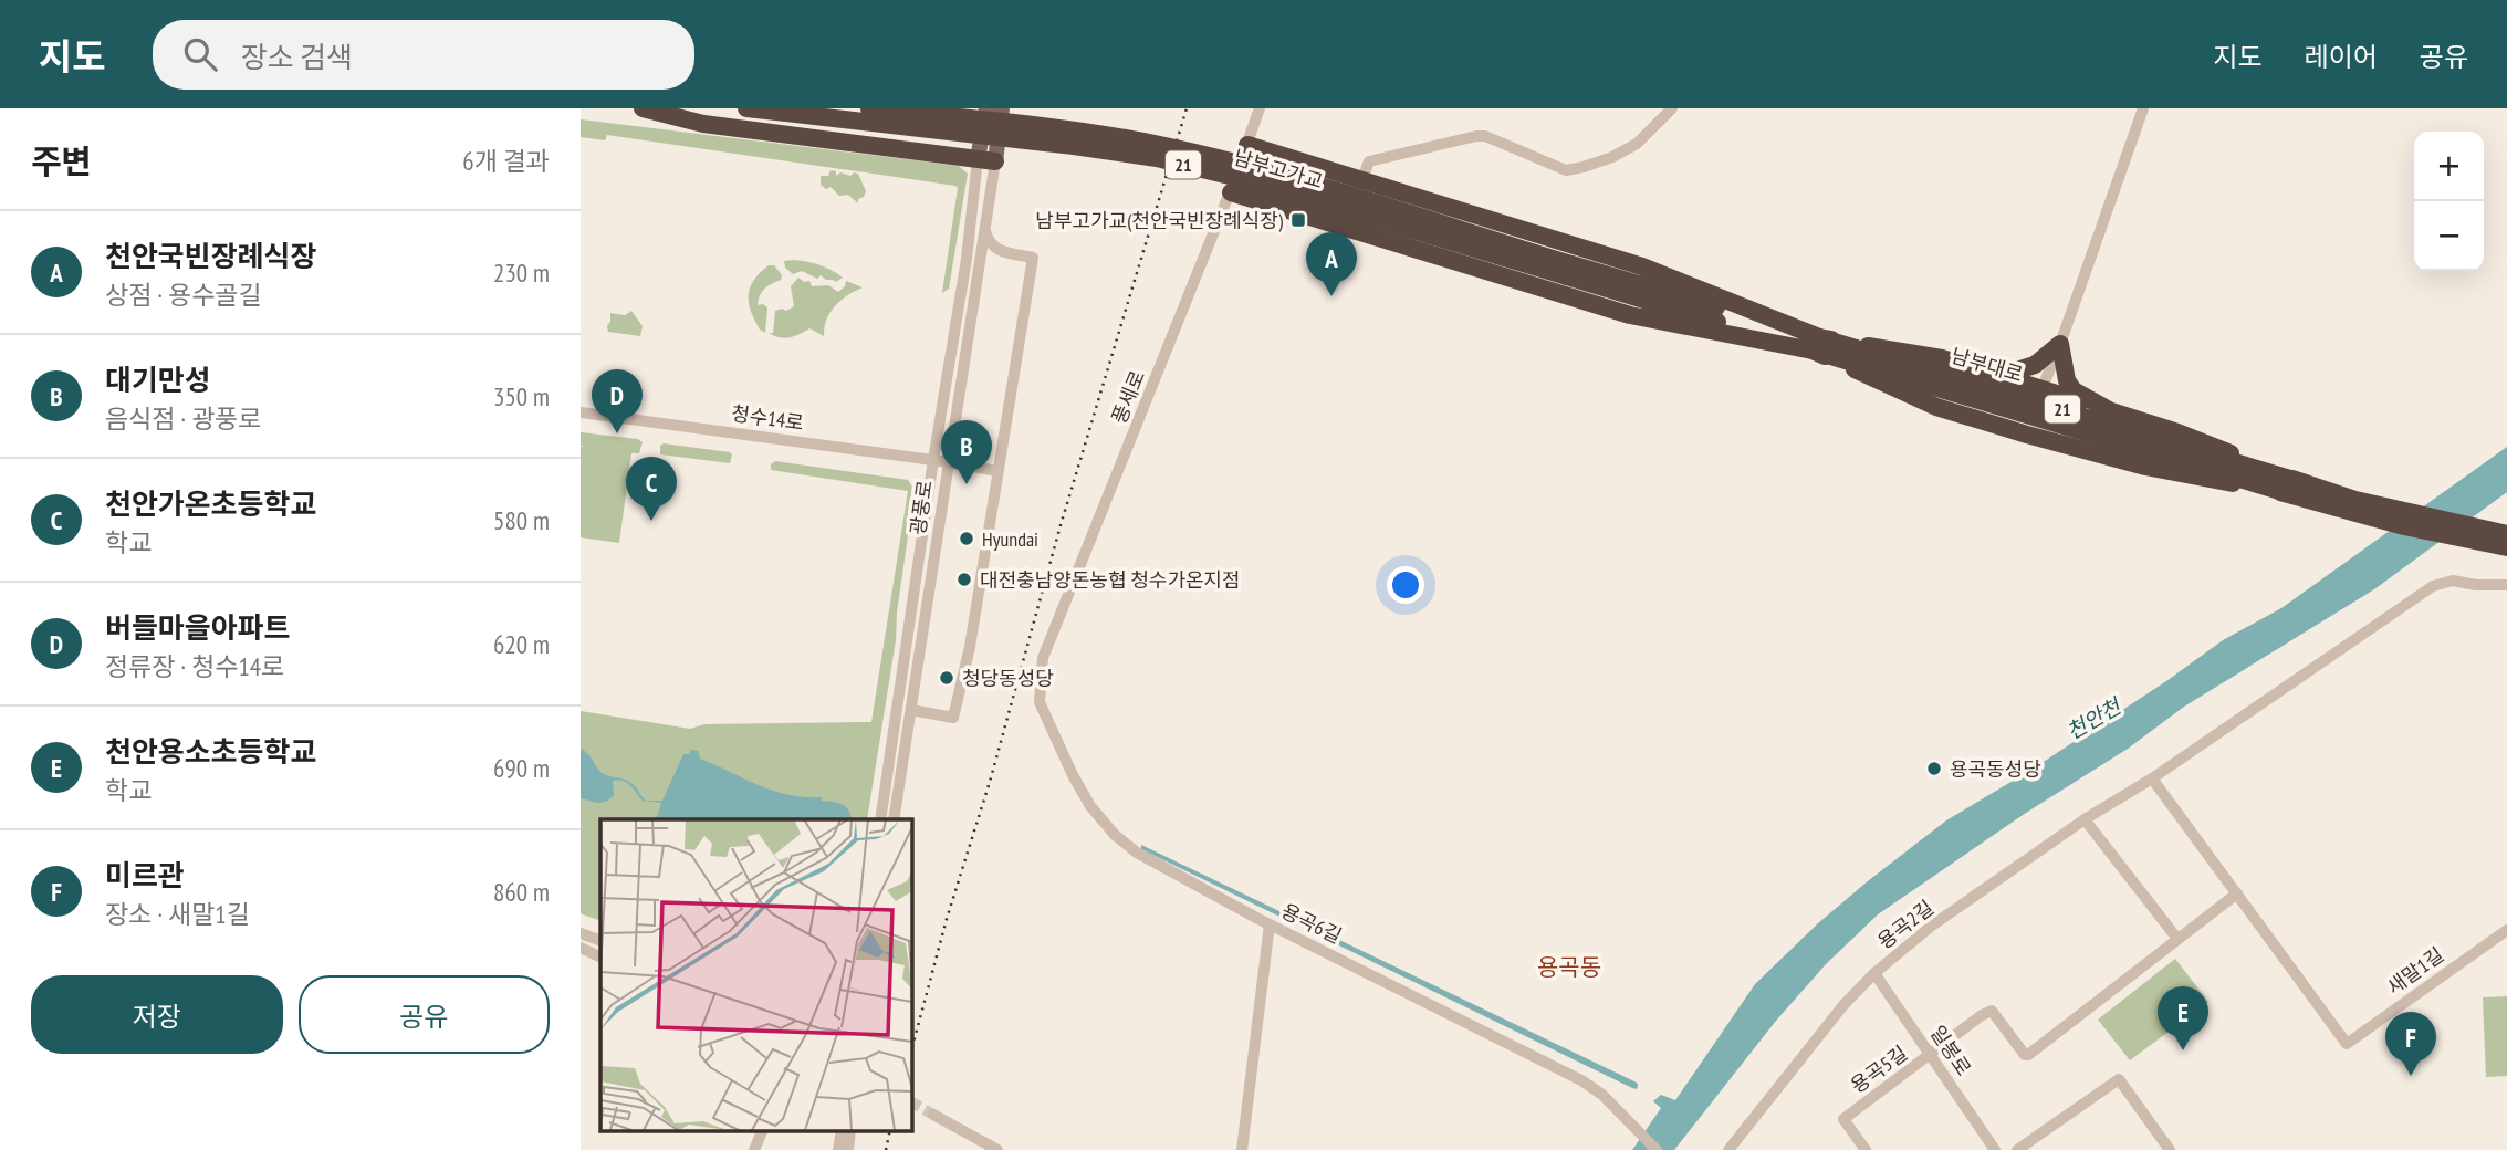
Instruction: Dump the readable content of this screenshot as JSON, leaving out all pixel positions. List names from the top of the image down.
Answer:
{
  "streets": {
    "highway": ["21", "남부고가교", "남부대로"],
    "main road": ["광풍로"],
    "street": [
      "풍세로",
      "청수14로",
      "용곡6길",
      "용곡2길",
      "새말1길",
      "일봉로",
      "용곡5길"
    ]
  },
  "crossings": [
    ["남부고가교", "남부대로"],
    ["풍세로", "용곡6길"],
    ["청수14로", "광풍로"],
    ["용곡2길", "일봉로"],
    ["일봉로", "용곡5길"]
  ],
  "districts": ["용곡동"],
  "water": ["천안천"],
  "places": {
    "transit": ["남부고가교(천안국빈장례식장)"],
    "other": [
      "Hyundai",
      "대전충남양돈농협 청수가온지점",
      "청당동성당",
      "용곡동성당"
    ]
  },
  "page": {
    "header": "지도",
    "search": "장소 검색",
    "nav": ["지도", "레이어", "공유"],
    "heading": ["주변", "6개 결과"],
    "map_buttons": ["+", "−"],
    "list": [
      {
        "mark": "A",
        "name": "천안국빈장례식장",
        "note": "상점 · 용수골길",
        "value": "230 m"
      },
      {
        "mark": "B",
        "name": "대기만성",
        "note": "음식점 · 광풍로",
        "value": "350 m"
      },
      {
        "mark": "C",
        "name": "천안가온초등학교",
        "note": "학교",
        "value": "580 m"
      },
      {
        "mark": "D",
        "name": "버들마을아파트",
        "note": "정류장 · 청수14로",
        "value": "620 m"
      },
      {
        "mark": "E",
        "name": "천안용소초등학교",
        "note": "학교",
        "value": "690 m"
      },
      {
        "mark": "F",
        "name": "미르관",
        "note": "장소 · 새말1길",
        "value": "860 m"
      }
    ],
    "pins": [
      "A",
      "D",
      "B",
      "C",
      "E",
      "F"
    ],
    "buttons": ["저장", "공유"]
  }
}
